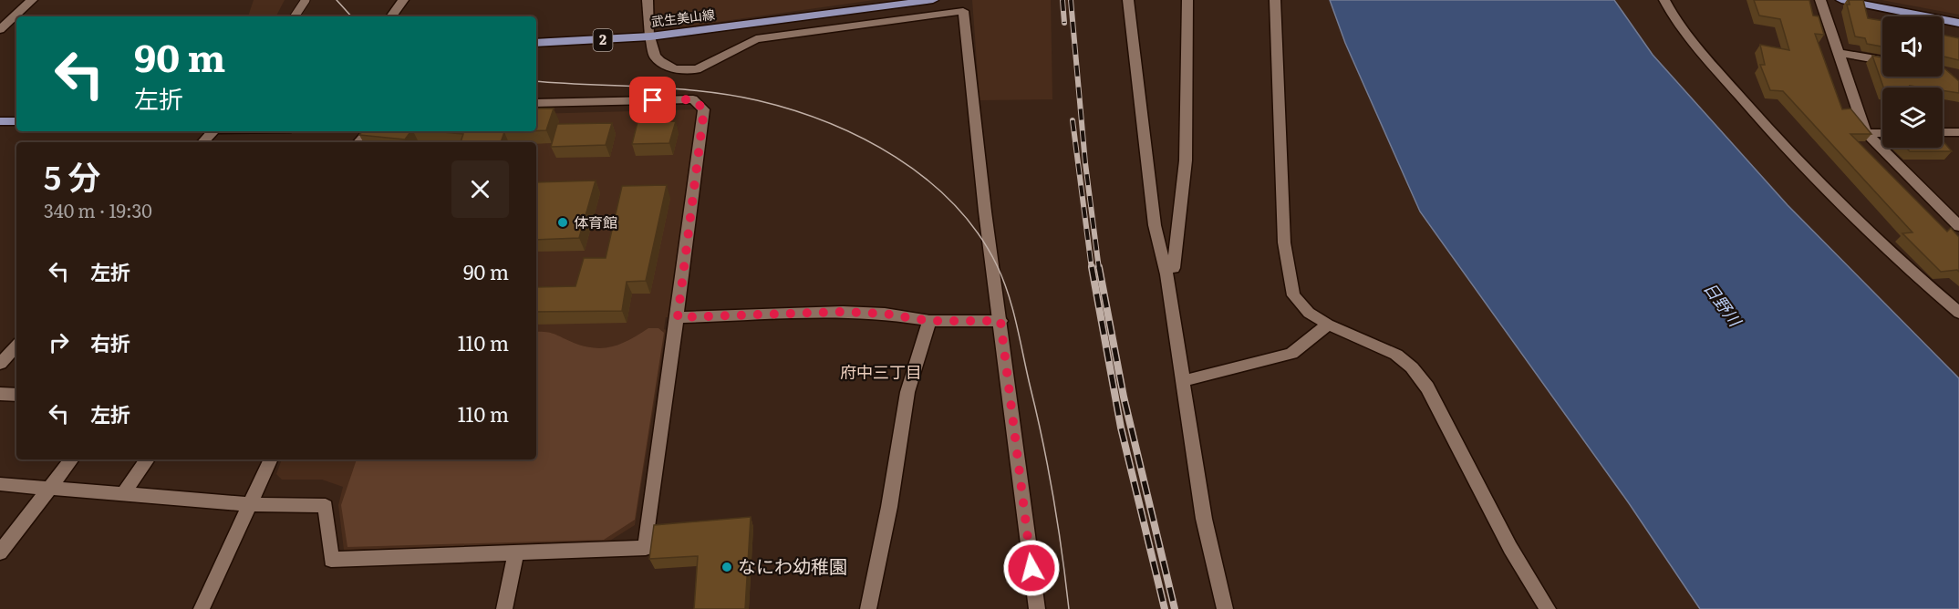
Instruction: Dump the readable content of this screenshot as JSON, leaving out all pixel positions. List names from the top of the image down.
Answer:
{
  "streets": {
    "main road": ["武生美山線", "2"]
  },
  "districts": ["府中三丁目"],
  "water": ["日野川"],
  "places": ["体育館", "なにわ幼稚園"],
  "page": {
    "turn": ["90 m", "左折"],
    "heading": ["5 分", "340 m · 19:30"],
    "list": [
      {
        "name": "左折",
        "value": "90 m"
      },
      {
        "name": "右折",
        "value": "110 m"
      },
      {
        "name": "左折",
        "value": "110 m"
      }
    ]
  }
}
